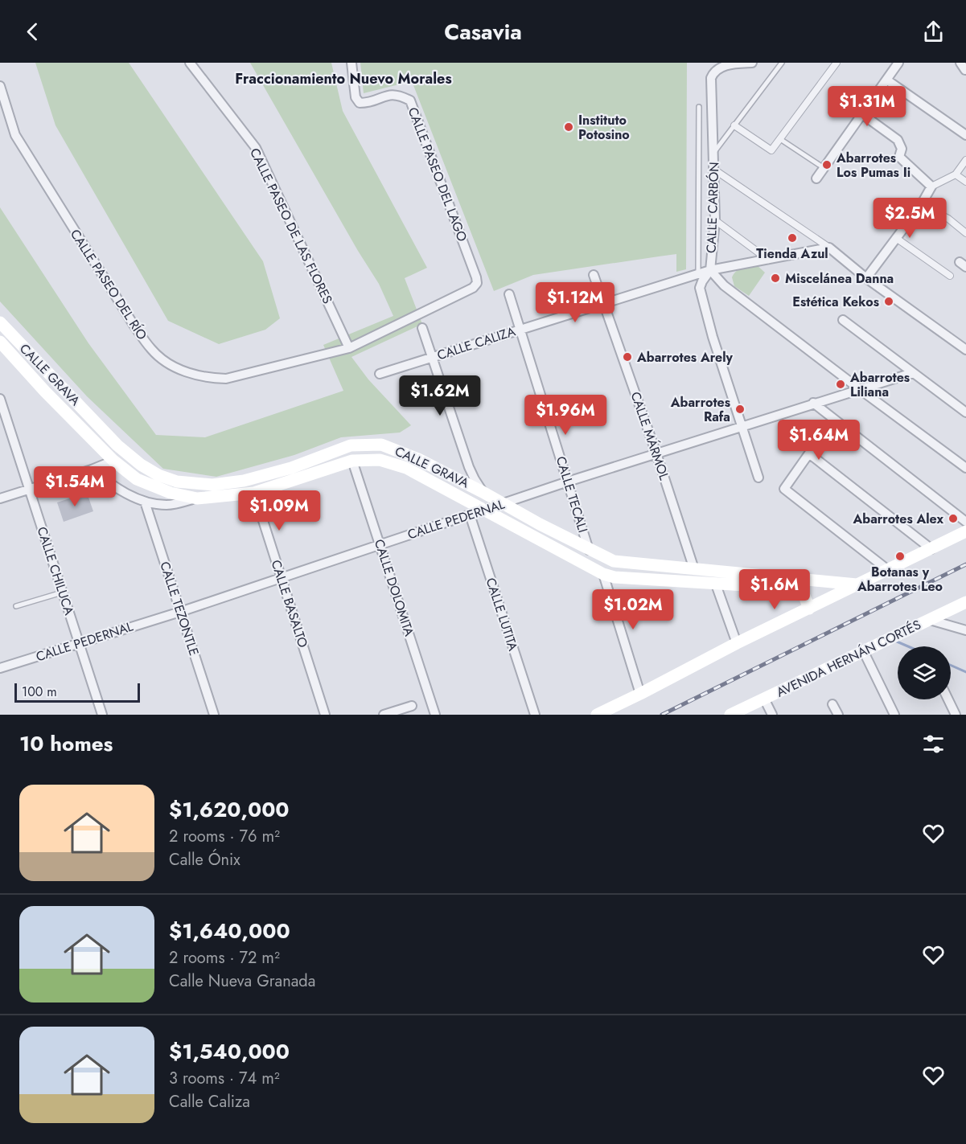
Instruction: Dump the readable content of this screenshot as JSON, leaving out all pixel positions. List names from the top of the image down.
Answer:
{
  "streets": {
    "main road": ["CALLE GRAVA", "AVENIDA HERNÁN CORTÉS"],
    "street": [
      "CALLE PASEO DEL LAGO",
      "CALLE CARBÓN",
      "CALLE PASEO DE LAS FLORES",
      "CALLE PASEO DEL RÍO",
      "CALLE CALIZA",
      "CALLE MÁRMOL",
      "CALLE TECALI",
      "CALLE PEDERNAL",
      "CALLE CHILUCA",
      "CALLE DOLOMITA",
      "CALLE BASALTO",
      "CALLE TEZONTLE",
      "CALLE LUTITA"
    ]
  },
  "crossings": [
    ["CALLE PASEO DEL LAGO", "CALLE PASEO DEL RÍO"],
    ["CALLE CARBÓN", "CALLE CALIZA"],
    ["CALLE CARBÓN", "CALLE PEDERNAL"],
    ["CALLE PASEO DE LAS FLORES", "CALLE PASEO DEL RÍO"],
    ["CALLE CALIZA", "CALLE MÁRMOL"],
    ["CALLE CALIZA", "CALLE TECALI"],
    ["CALLE GRAVA", "CALLE MÁRMOL"],
    ["CALLE GRAVA", "CALLE TECALI"],
    ["CALLE GRAVA", "CALLE PEDERNAL"],
    ["CALLE GRAVA", "CALLE DOLOMITA"],
    ["CALLE GRAVA", "CALLE BASALTO"],
    ["CALLE MÁRMOL", "CALLE PEDERNAL"],
    ["CALLE TECALI", "CALLE PEDERNAL"],
    ["CALLE PEDERNAL", "CALLE CHILUCA"],
    ["CALLE PEDERNAL", "CALLE DOLOMITA"],
    ["CALLE PEDERNAL", "CALLE BASALTO"],
    ["CALLE PEDERNAL", "CALLE TEZONTLE"],
    ["CALLE PEDERNAL", "CALLE LUTITA"]
  ],
  "districts": ["Fraccionamiento Nuevo Morales"],
  "places": [
    "Instituto Potosino",
    "Abarrotes Los Pumas Ii",
    "Tienda Azul",
    "Miscelánea Danna",
    "Estética Kekos",
    "Abarrotes Arely",
    "Abarrotes Liliana",
    "Abarrotes Rafa",
    "Abarrotes Alex",
    "Botanas y Abarrotes Leo"
  ],
  "scale_bar": "100 m",
  "page": {
    "header": "Casavia",
    "price": [
      "$1.31M",
      "$2.5M",
      "$1.12M",
      "$1.62M",
      "$1.96M",
      "$1.64M",
      "$1.54M",
      "$1.09M",
      "$1.6M",
      "$1.02M"
    ],
    "scale": "100 m",
    "heading": "10 homes",
    "list": [
      {
        "name": "$1,620,000",
        "note": "2 rooms · 76 m² · Calle Ónix"
      },
      {
        "name": "$1,640,000",
        "note": "2 rooms · 72 m² · Calle Nueva Granada"
      },
      {
        "name": "$1,540,000",
        "note": "3 rooms · 74 m² · Calle Caliza"
      }
    ]
  }
}
